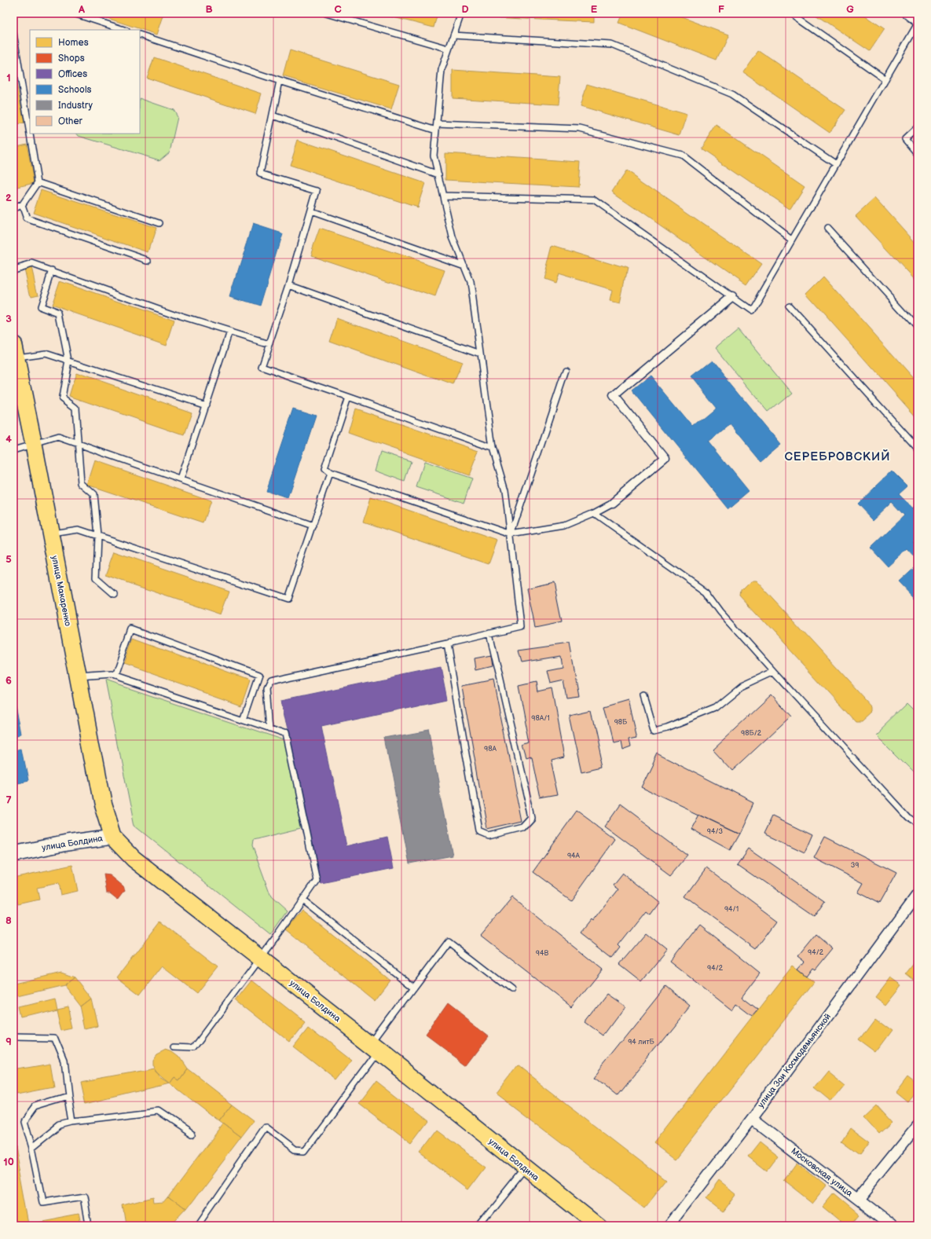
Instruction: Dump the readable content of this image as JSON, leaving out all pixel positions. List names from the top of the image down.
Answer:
{
  "streets": {
    "main road": ["улица Макаренко", "улица Болдина"],
    "street": ["улица Зои Космодемьянской", "Московская улица"]
  },
  "crossings": [
    ["улица Макаренко", "улица Болдина"],
    ["улица Зои Космодемьянской", "Московская улица"]
  ],
  "districts": ["СЕРЕБРОВСКИЙ"],
  "house_numbers": [
    "98А/1",
    "98Б",
    "98Б/2",
    "98А",
    "94/3",
    "94А",
    "39",
    "94/1",
    "94/2",
    "94В",
    "94/2",
    "94 литБ"
  ],
  "legend": [
    "Homes",
    "Shops",
    "Offices",
    "Schools",
    "Industry",
    "Other"
  ],
  "grid": {
    "columns": [
      "A",
      "B",
      "C",
      "D",
      "E",
      "F",
      "G"
    ],
    "rows": [
      "1",
      "2",
      "3",
      "4",
      "5",
      "6",
      "7",
      "8",
      "9",
      "10"
    ]
  }
}
